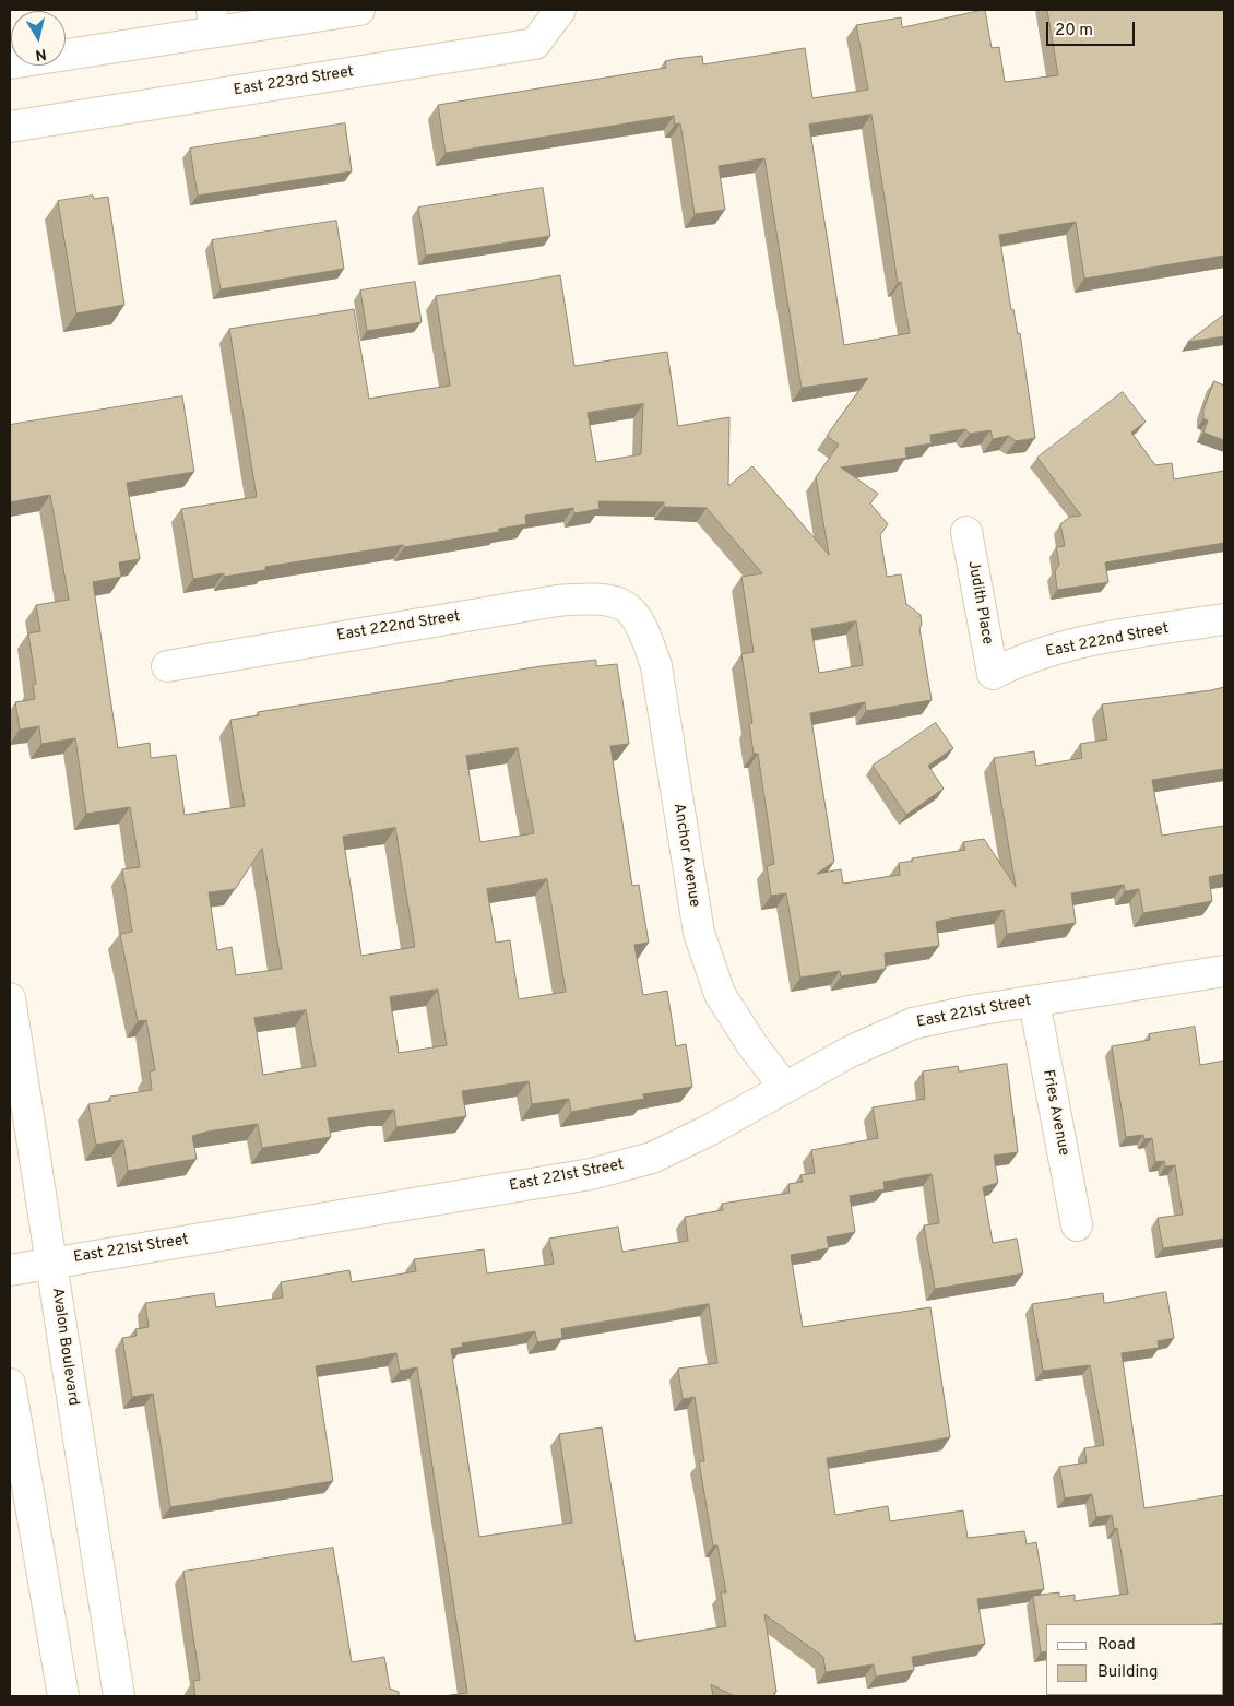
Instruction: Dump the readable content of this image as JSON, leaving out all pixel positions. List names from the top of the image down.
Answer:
{
  "streets": {
    "street": [
      "East 223rd Street",
      "Judith Place",
      "East 222nd Street",
      "Anchor Avenue",
      "East 221st Street",
      "Fries Avenue",
      "Avalon Boulevard"
    ]
  },
  "crossings": [
    ["Judith Place", "East 222nd Street"],
    ["East 222nd Street", "Anchor Avenue"],
    ["Anchor Avenue", "East 221st Street"],
    ["East 221st Street", "Fries Avenue"],
    ["East 221st Street", "Avalon Boulevard"]
  ],
  "legend": ["Road", "Building"],
  "scale_bar": "20 m",
  "north": "bottom"
}
